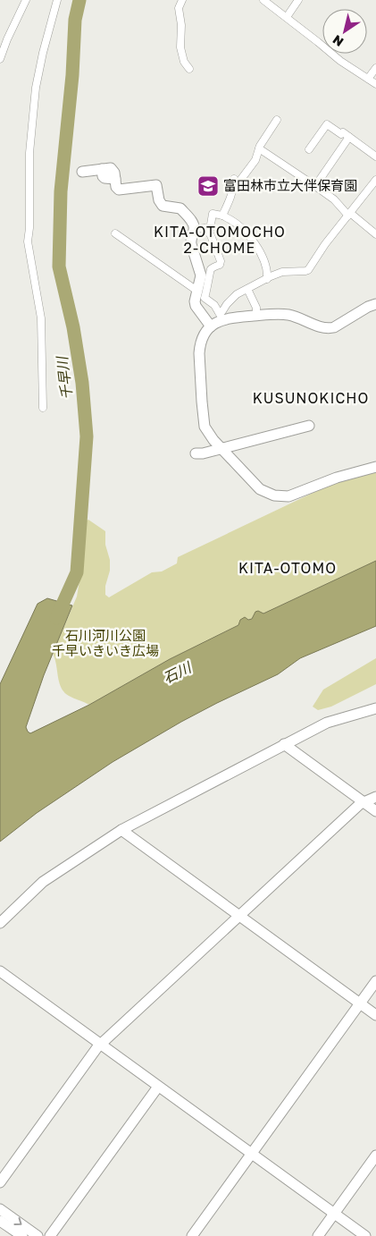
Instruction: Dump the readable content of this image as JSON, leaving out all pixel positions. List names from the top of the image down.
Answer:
{
  "districts": ["KITA-OTOMOCHO 2-CHOME", "KUSUNOKICHO", "KITA-OTOMO"],
  "water": ["千早川", "石川"],
  "parks": ["石川河川公園 千早いきいき広場"],
  "places": {
    "school or university": ["富田林市立大伴保育園"]
  },
  "north": "bottom left"
}
